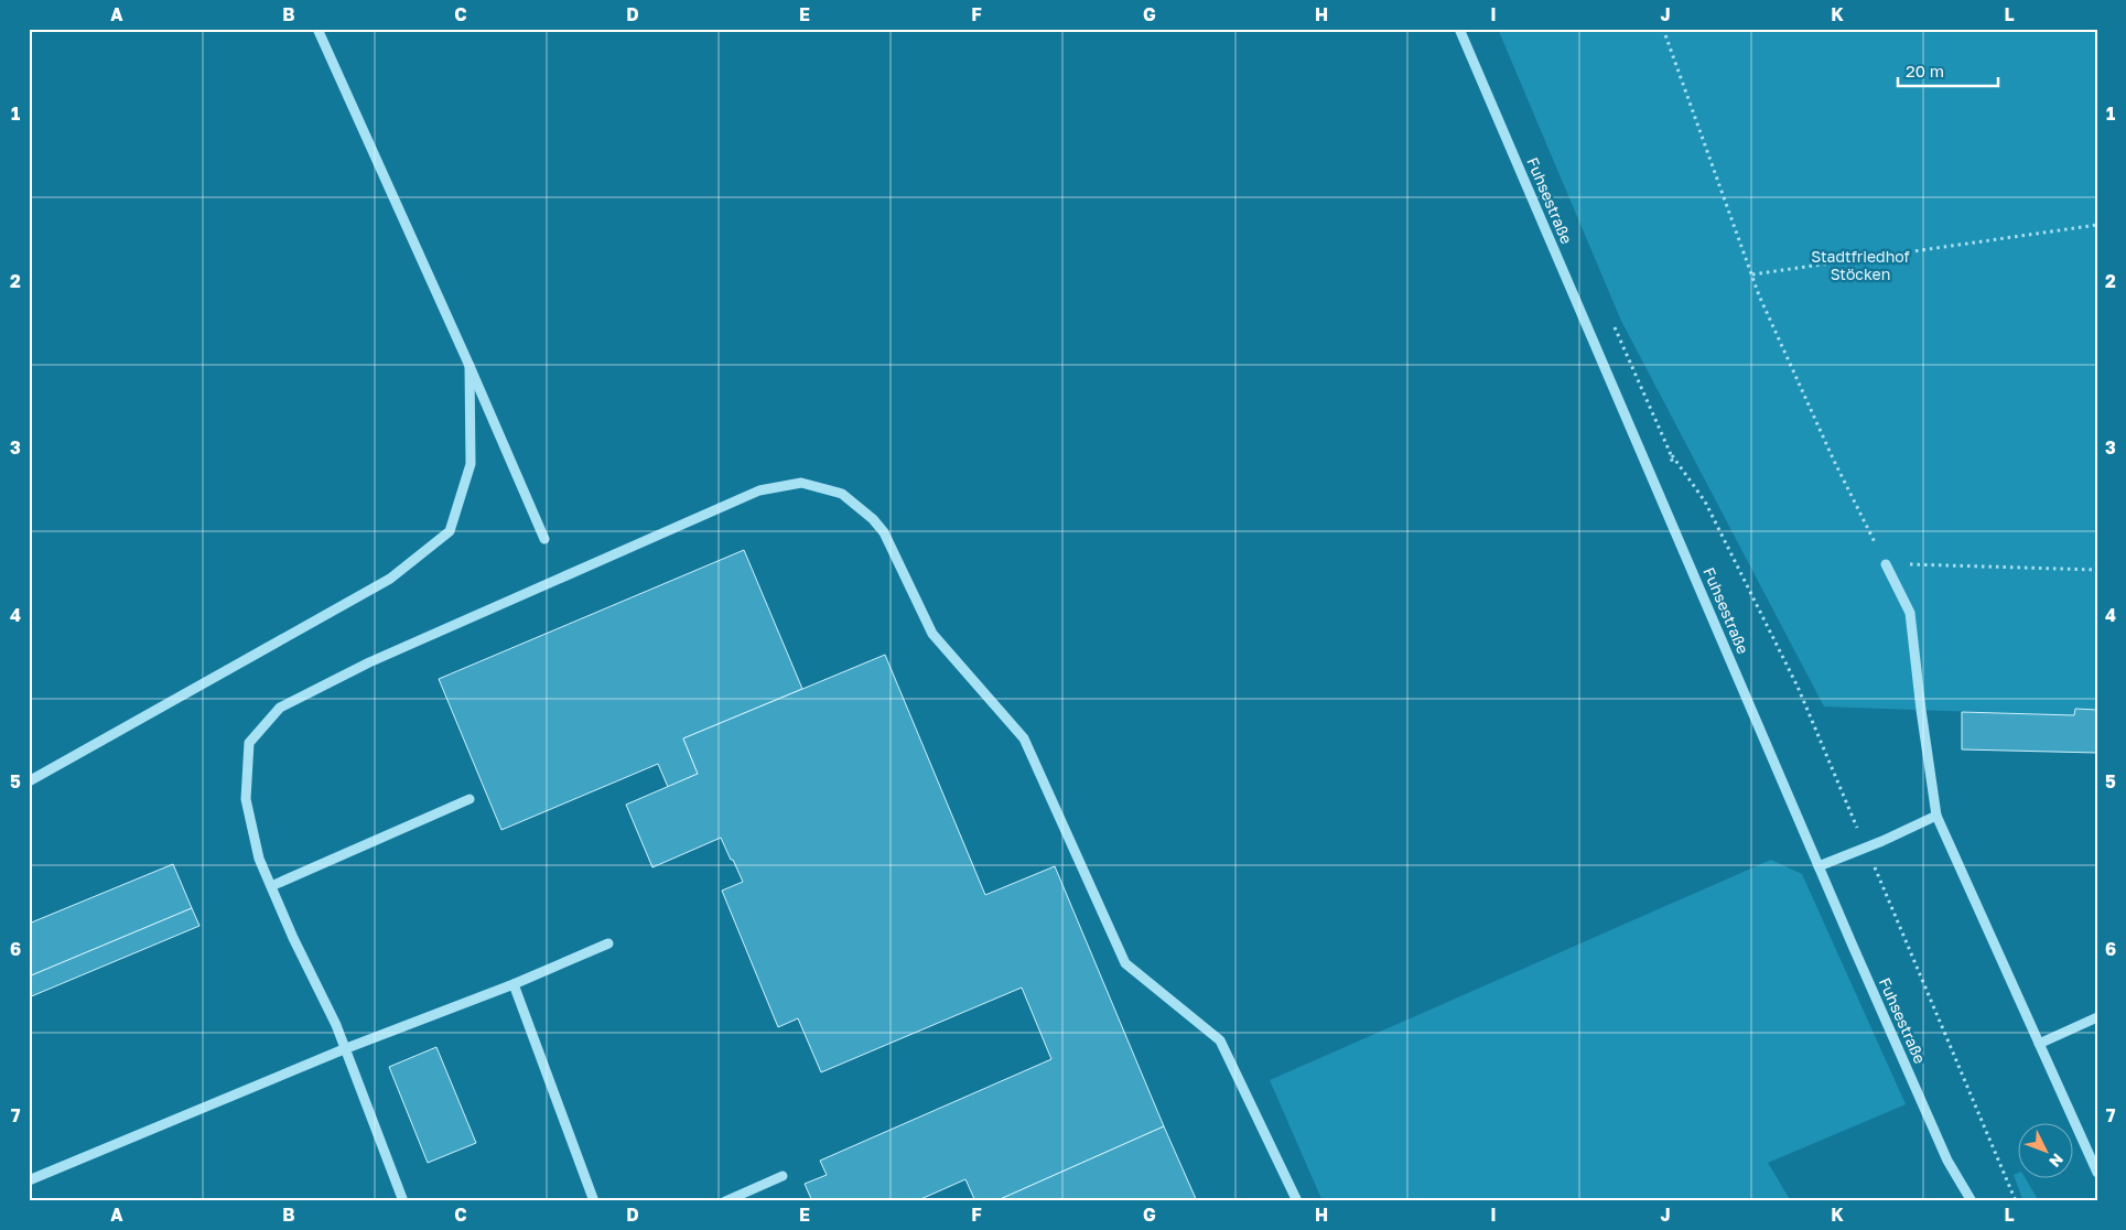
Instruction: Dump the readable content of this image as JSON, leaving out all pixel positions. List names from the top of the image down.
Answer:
{
  "streets": {
    "street": ["Fuhsestraße"]
  },
  "parks": ["Stadtfriedhof Stöcken"],
  "scale_bar": "20 m",
  "north": "bottom right",
  "grid": {
    "columns": [
      "A",
      "B",
      "C",
      "D",
      "E",
      "F",
      "G",
      "H",
      "I",
      "J",
      "K",
      "L"
    ],
    "rows": [
      "1",
      "2",
      "3",
      "4",
      "5",
      "6",
      "7"
    ]
  }
}
